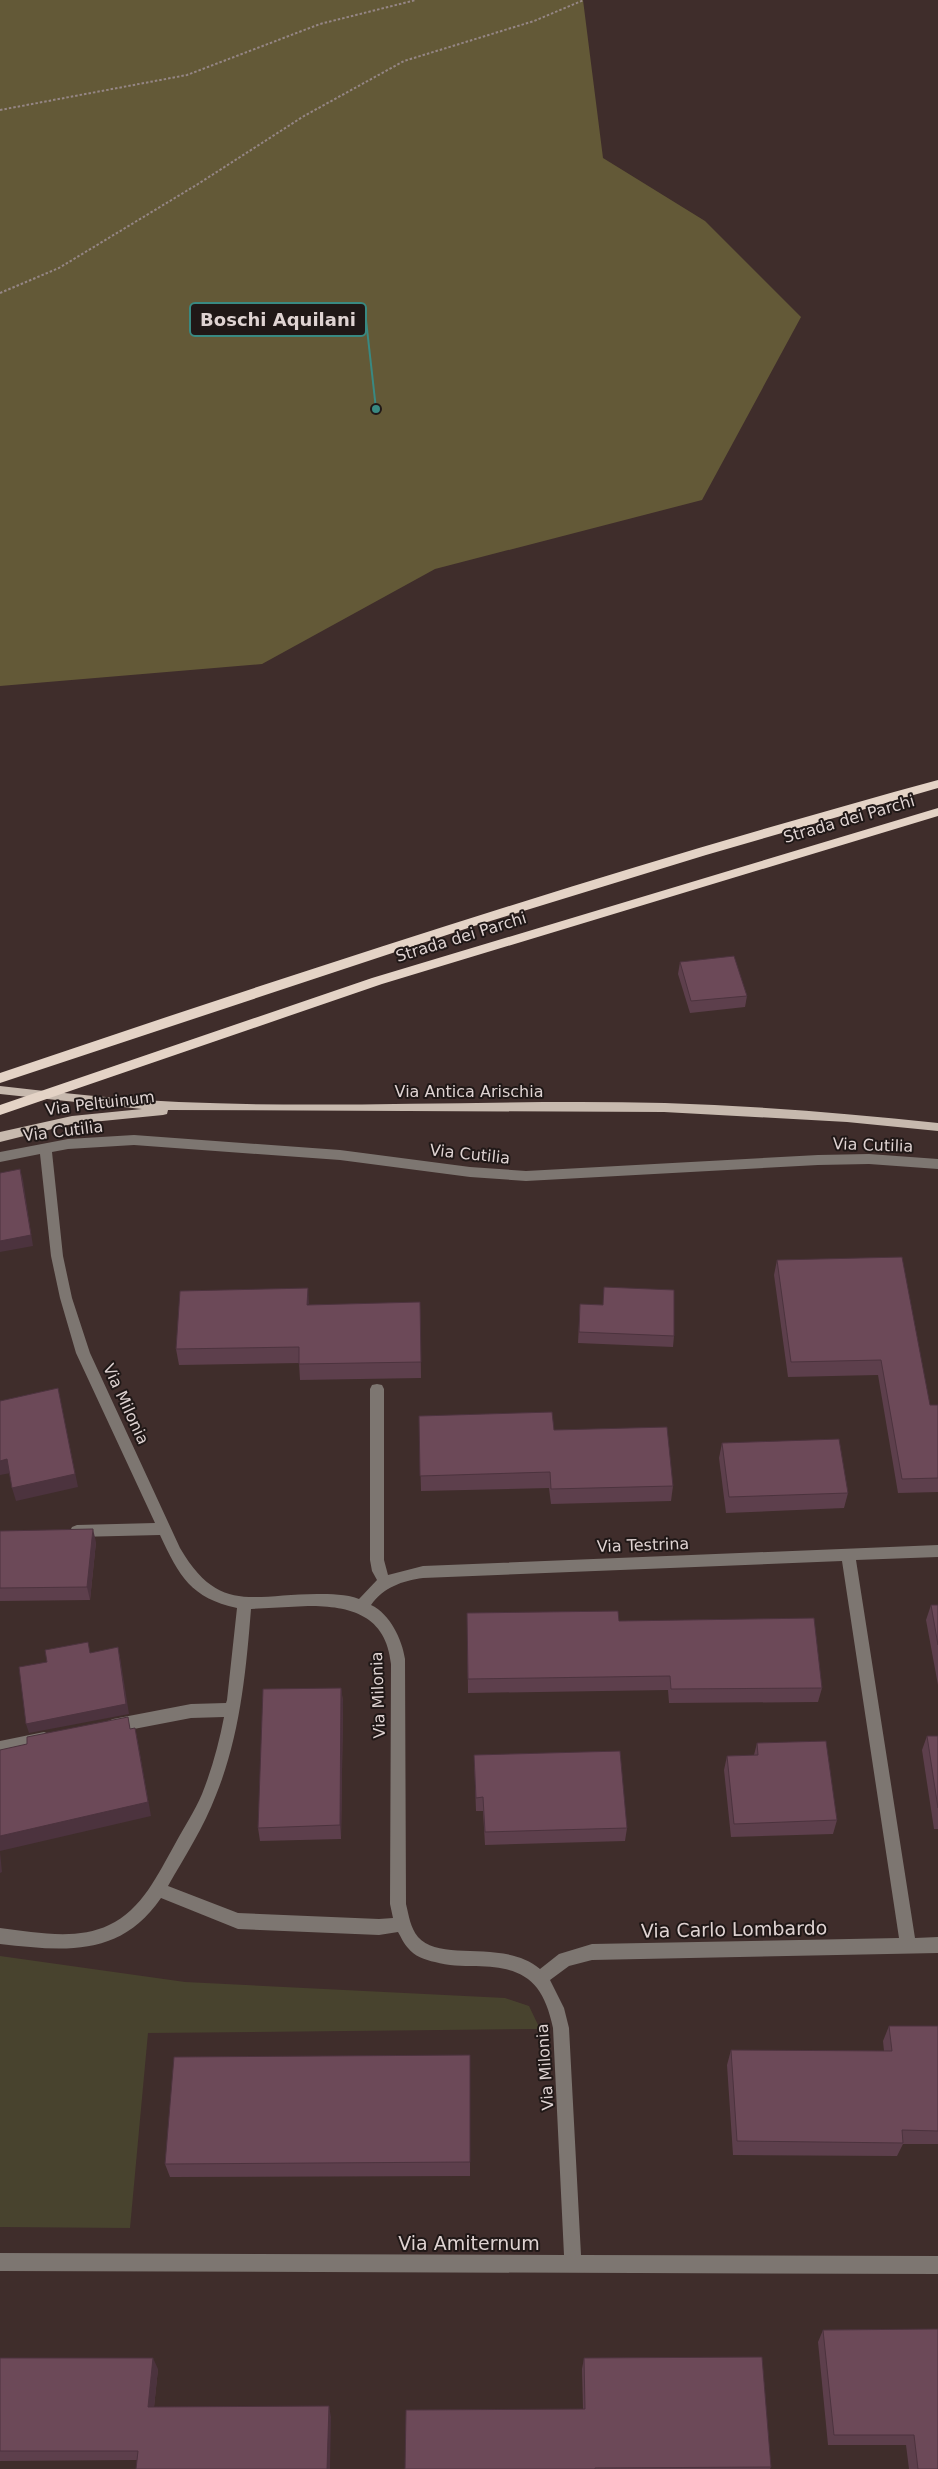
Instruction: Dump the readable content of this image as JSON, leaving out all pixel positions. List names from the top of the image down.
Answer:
{
  "streets": {
    "highway": ["Strada dei Parchi"],
    "main road": ["Via Antica Arischia", "Via Peltuinum"],
    "street": [
      "Via Cutilia",
      "Via Milonia",
      "Via Testrina",
      "Via Carlo Lombardo",
      "Via Amiternum"
    ]
  },
  "crossings": [
    ["Via Antica Arischia", "Via Peltuinum"],
    ["Via Cutilia", "Via Milonia"],
    ["Via Milonia", "Via Testrina"],
    ["Via Milonia", "Via Carlo Lombardo"],
    ["Via Milonia", "Via Amiternum"]
  ],
  "places": ["Boschi Aquilani"]
}
